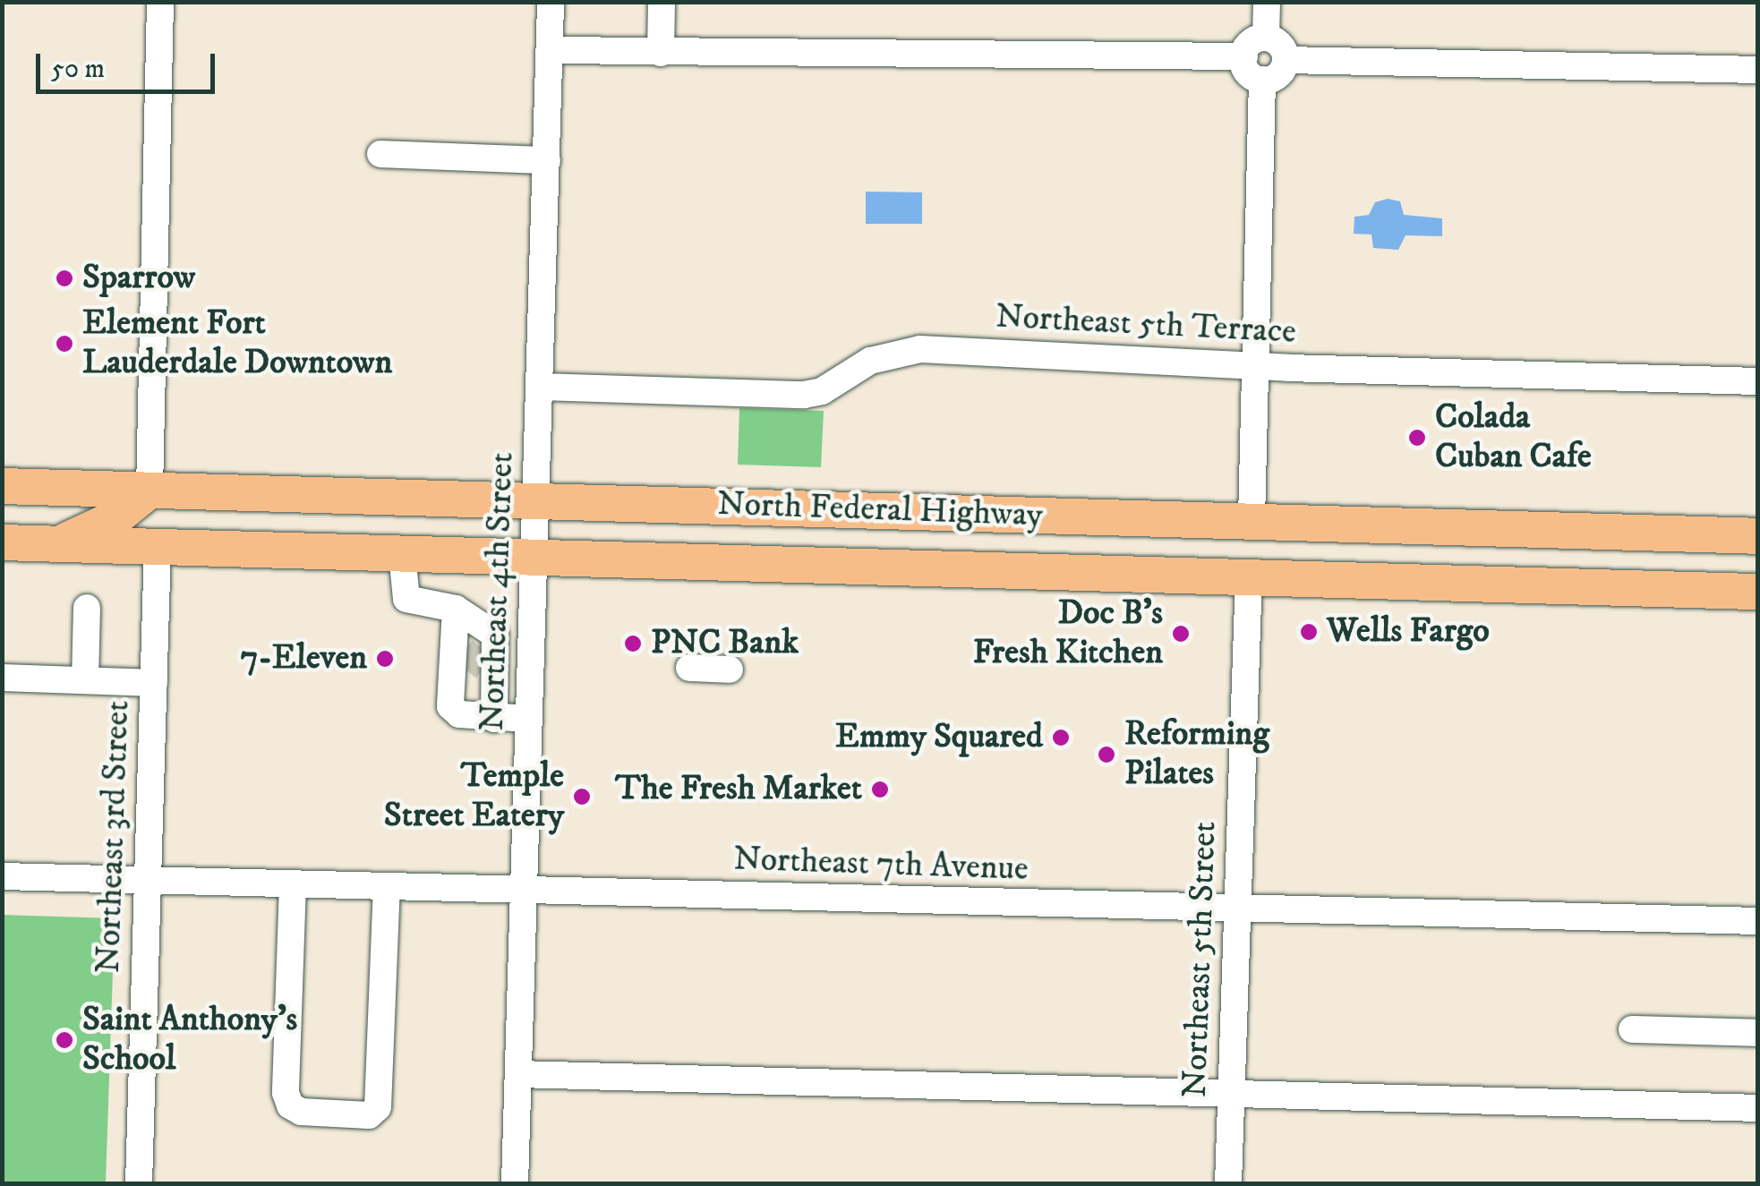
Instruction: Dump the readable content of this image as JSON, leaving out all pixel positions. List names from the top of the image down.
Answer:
{
  "streets": {
    "main road": ["North Federal Highway"],
    "street": [
      "Northeast 5th Terrace",
      "Northeast 4th Street",
      "Northeast 3rd Street",
      "Northeast 7th Avenue",
      "Northeast 5th Street"
    ]
  },
  "crossings": [
    ["Northeast 5th Terrace", "Northeast 4th Street"],
    ["North Federal Highway", "Northeast 4th Street"],
    ["North Federal Highway", "Northeast 3rd Street"],
    ["North Federal Highway", "Northeast 5th Street"],
    ["Northeast 4th Street", "Northeast 7th Avenue"],
    ["Northeast 3rd Street", "Northeast 7th Avenue"],
    ["Northeast 7th Avenue", "Northeast 5th Street"]
  ],
  "places": [
    "Sparrow",
    "Element Fort Lauderdale Downtown",
    "Colada Cuban Cafe",
    "Wells Fargo",
    "Doc B's Fresh Kitchen",
    "PNC Bank",
    "7-Eleven",
    "Emmy Squared",
    "Reforming Pilates",
    "The Fresh Market",
    "Temple Street Eatery",
    "Saint Anthony's School"
  ],
  "scale_bar": "50 m"
}
